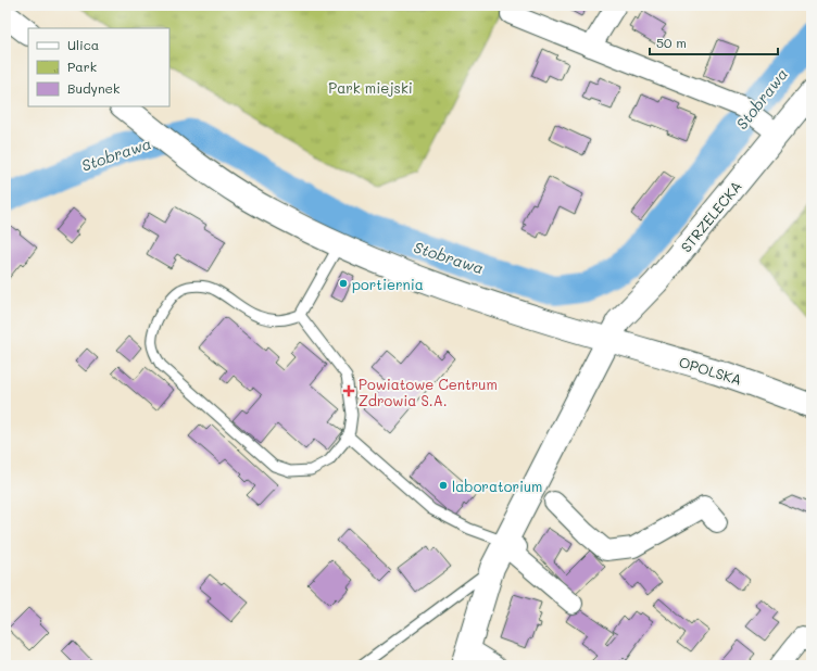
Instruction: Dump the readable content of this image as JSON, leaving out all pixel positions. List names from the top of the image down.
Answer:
{
  "streets": {
    "main road": ["STRZELECKA", "OPOLSKA"]
  },
  "crossings": [
    ["STRZELECKA", "OPOLSKA"]
  ],
  "water": ["Stobrawa"],
  "parks": ["Park miejski"],
  "places": {
    "other": ["portiernia", "laboratorium"],
    "health": ["Powiatowe Centrum Zdrowia S.A."]
  },
  "legend": ["Ulica", "Park", "Budynek"],
  "scale_bar": "50 m"
}
